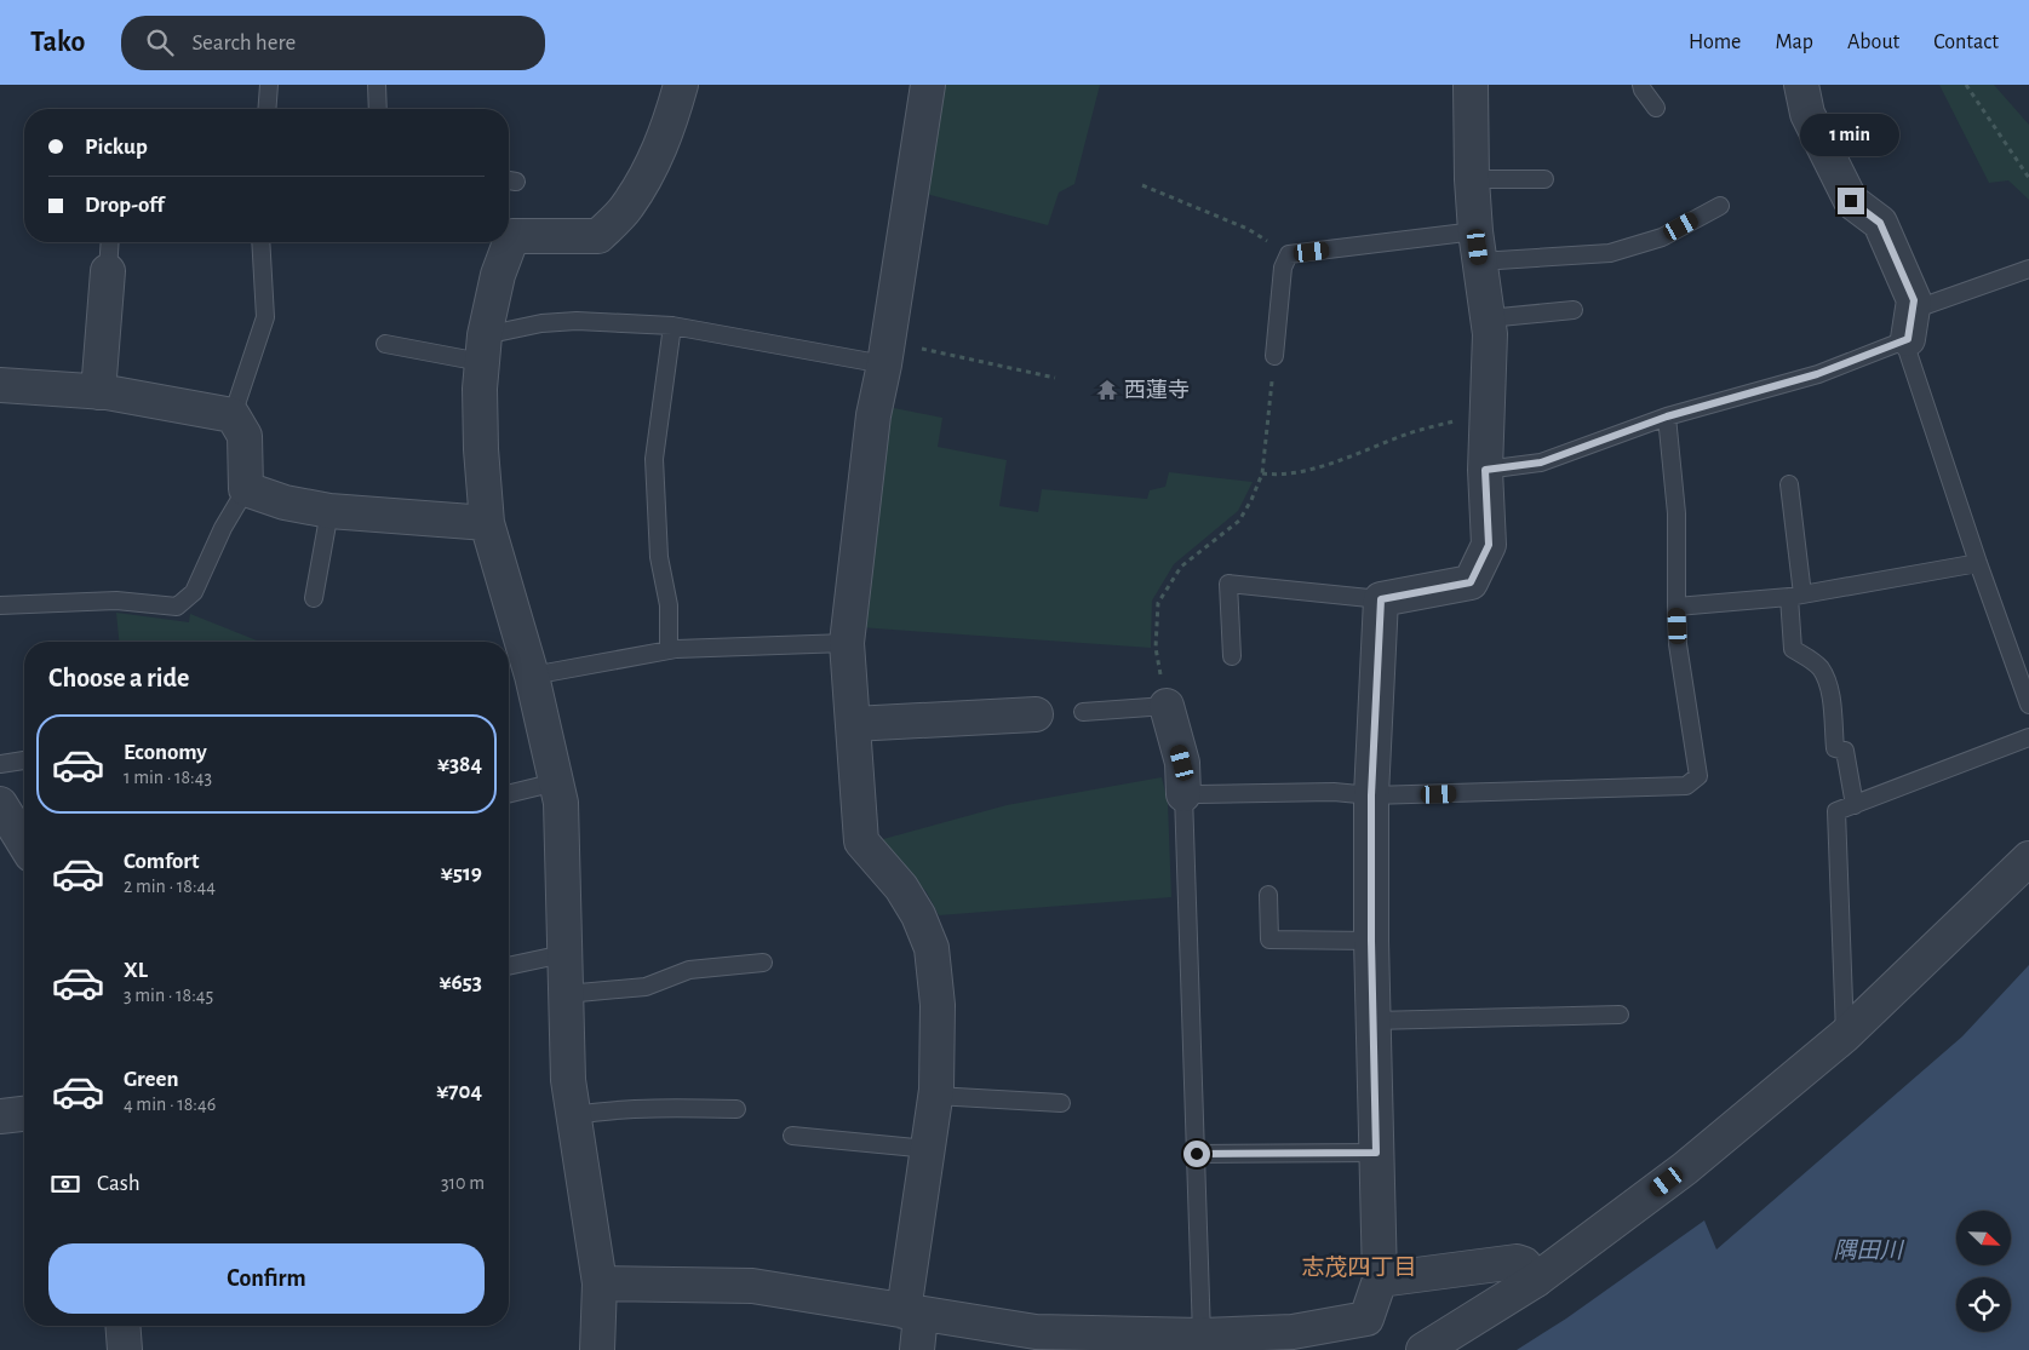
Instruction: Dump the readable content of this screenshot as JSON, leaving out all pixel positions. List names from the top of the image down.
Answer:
{
  "districts": ["志茂四丁目"],
  "water": ["隅田川"],
  "places": {
    "temple": ["西蓮寺"]
  },
  "north": "bottom right",
  "page": {
    "header": "Tako",
    "search": "Search here",
    "nav": [
      "Home",
      "Map",
      "About",
      "Contact"
    ],
    "banner": ["Pickup", "Drop-off"],
    "bubble": "1 min",
    "heading": "Choose a ride",
    "list": [
      {
        "name": "Economy",
        "note": "1 min · 18:43",
        "value": "¥384"
      },
      {
        "name": "Comfort",
        "note": "2 min · 18:44",
        "value": "¥519"
      },
      {
        "name": "XL",
        "note": "3 min · 18:45",
        "value": "¥653"
      },
      {
        "name": "Green",
        "note": "4 min · 18:46",
        "value": "¥704"
      }
    ],
    "pay": ["Cash", "310 m"],
    "buttons": "Confirm"
  }
}
